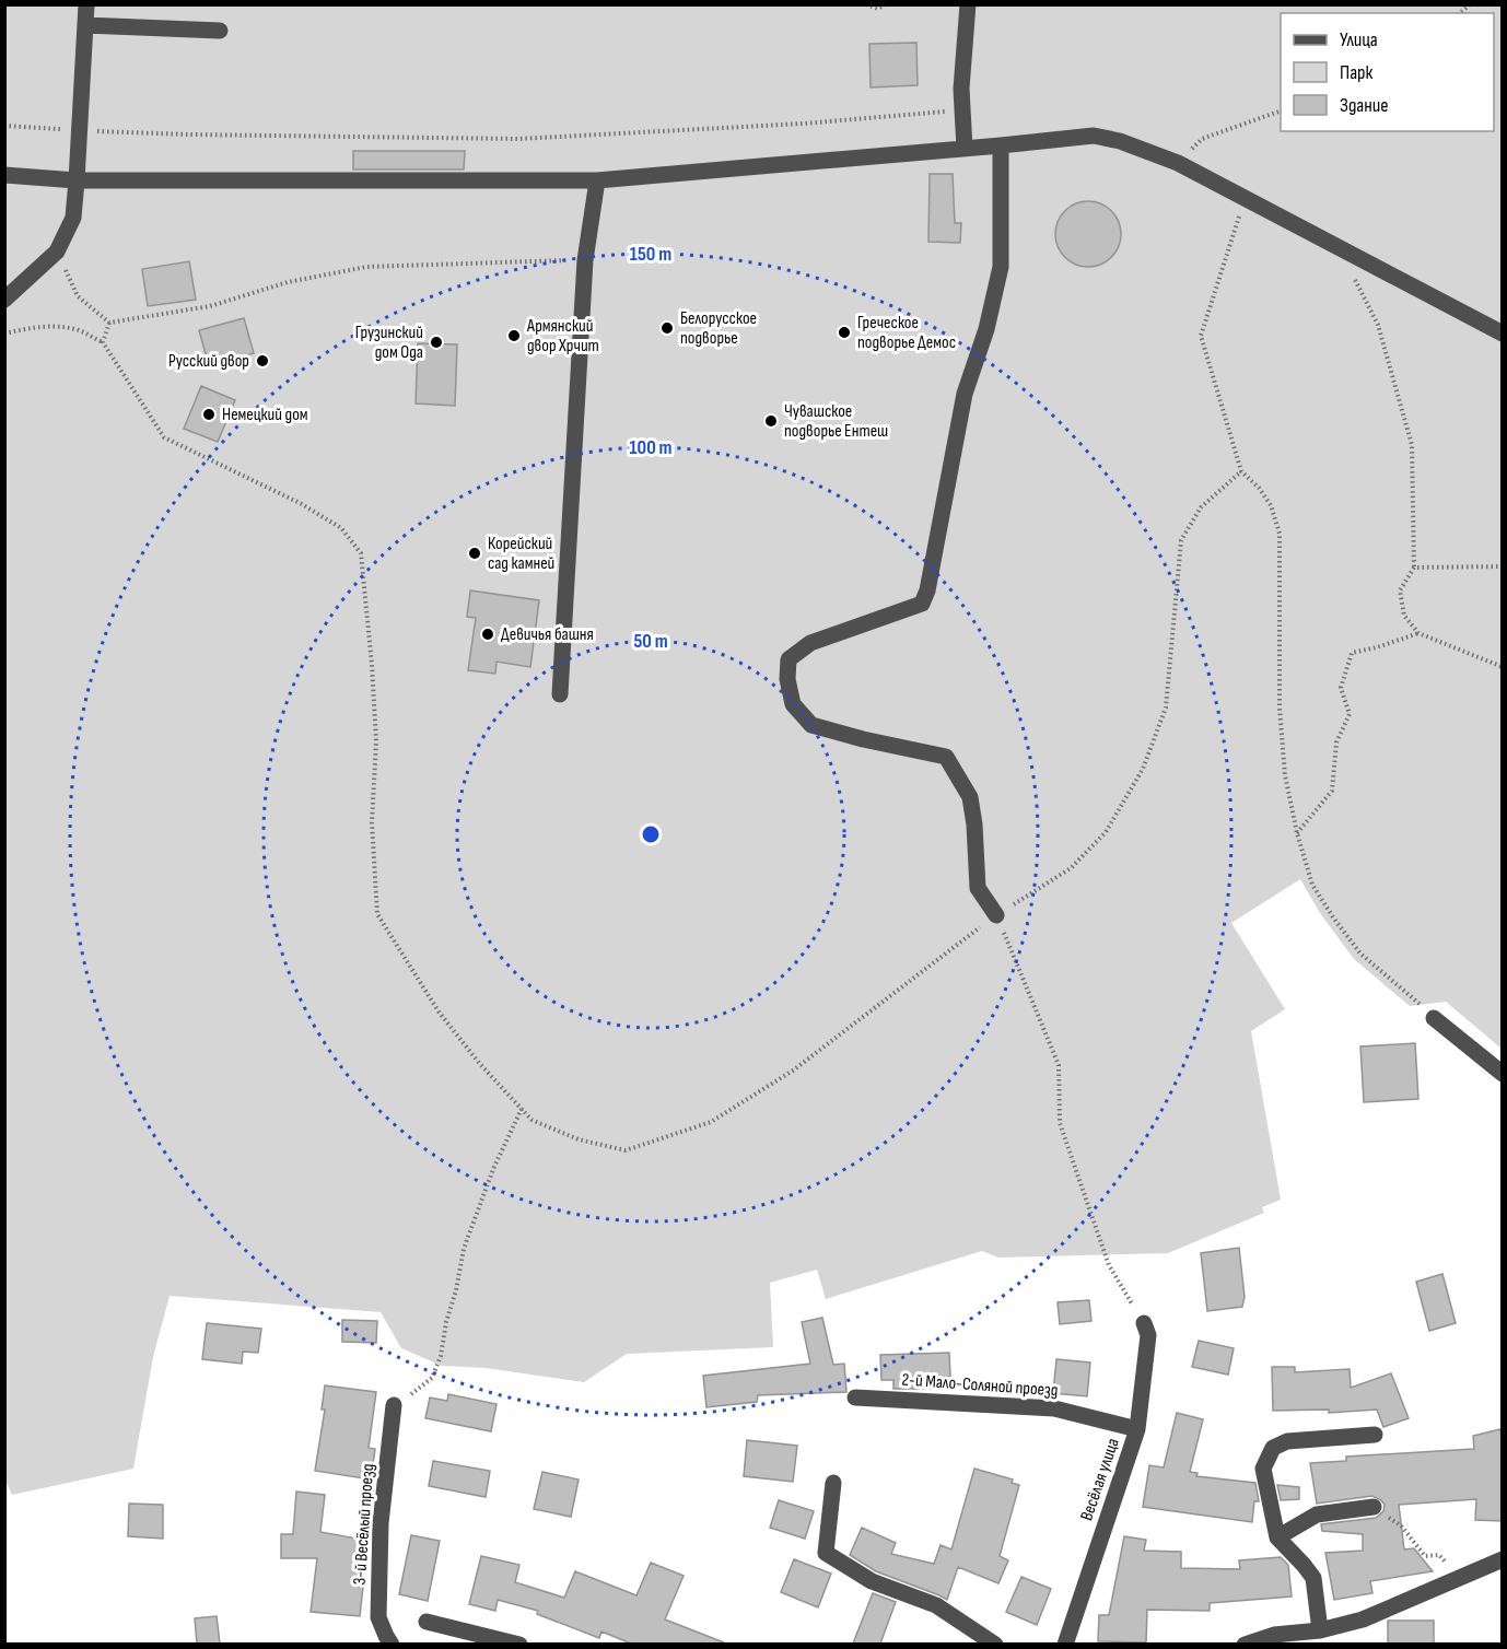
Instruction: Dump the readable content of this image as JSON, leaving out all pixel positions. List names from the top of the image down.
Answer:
{
  "streets": {
    "street": ["2-й Мало-Соляной проезд", "Весёлая улица", "3-й Весёлый проезд"]
  },
  "crossings": [
    ["2-й Мало-Соляной проезд", "Весёлая улица"]
  ],
  "places": [
    "Белорусское подворье",
    "Греческое подворье Демос",
    "Армянский двор Хрчит",
    "Грузинский дом Ода",
    "Русский двор",
    "Немецкий дом",
    "Чувашское подворье Ентеш",
    "Корейский сад камней",
    "Девичья башня"
  ],
  "legend": ["Улица", "Парк", "Здание"],
  "rings": ["150 m", "100 m", "50 m"]
}
